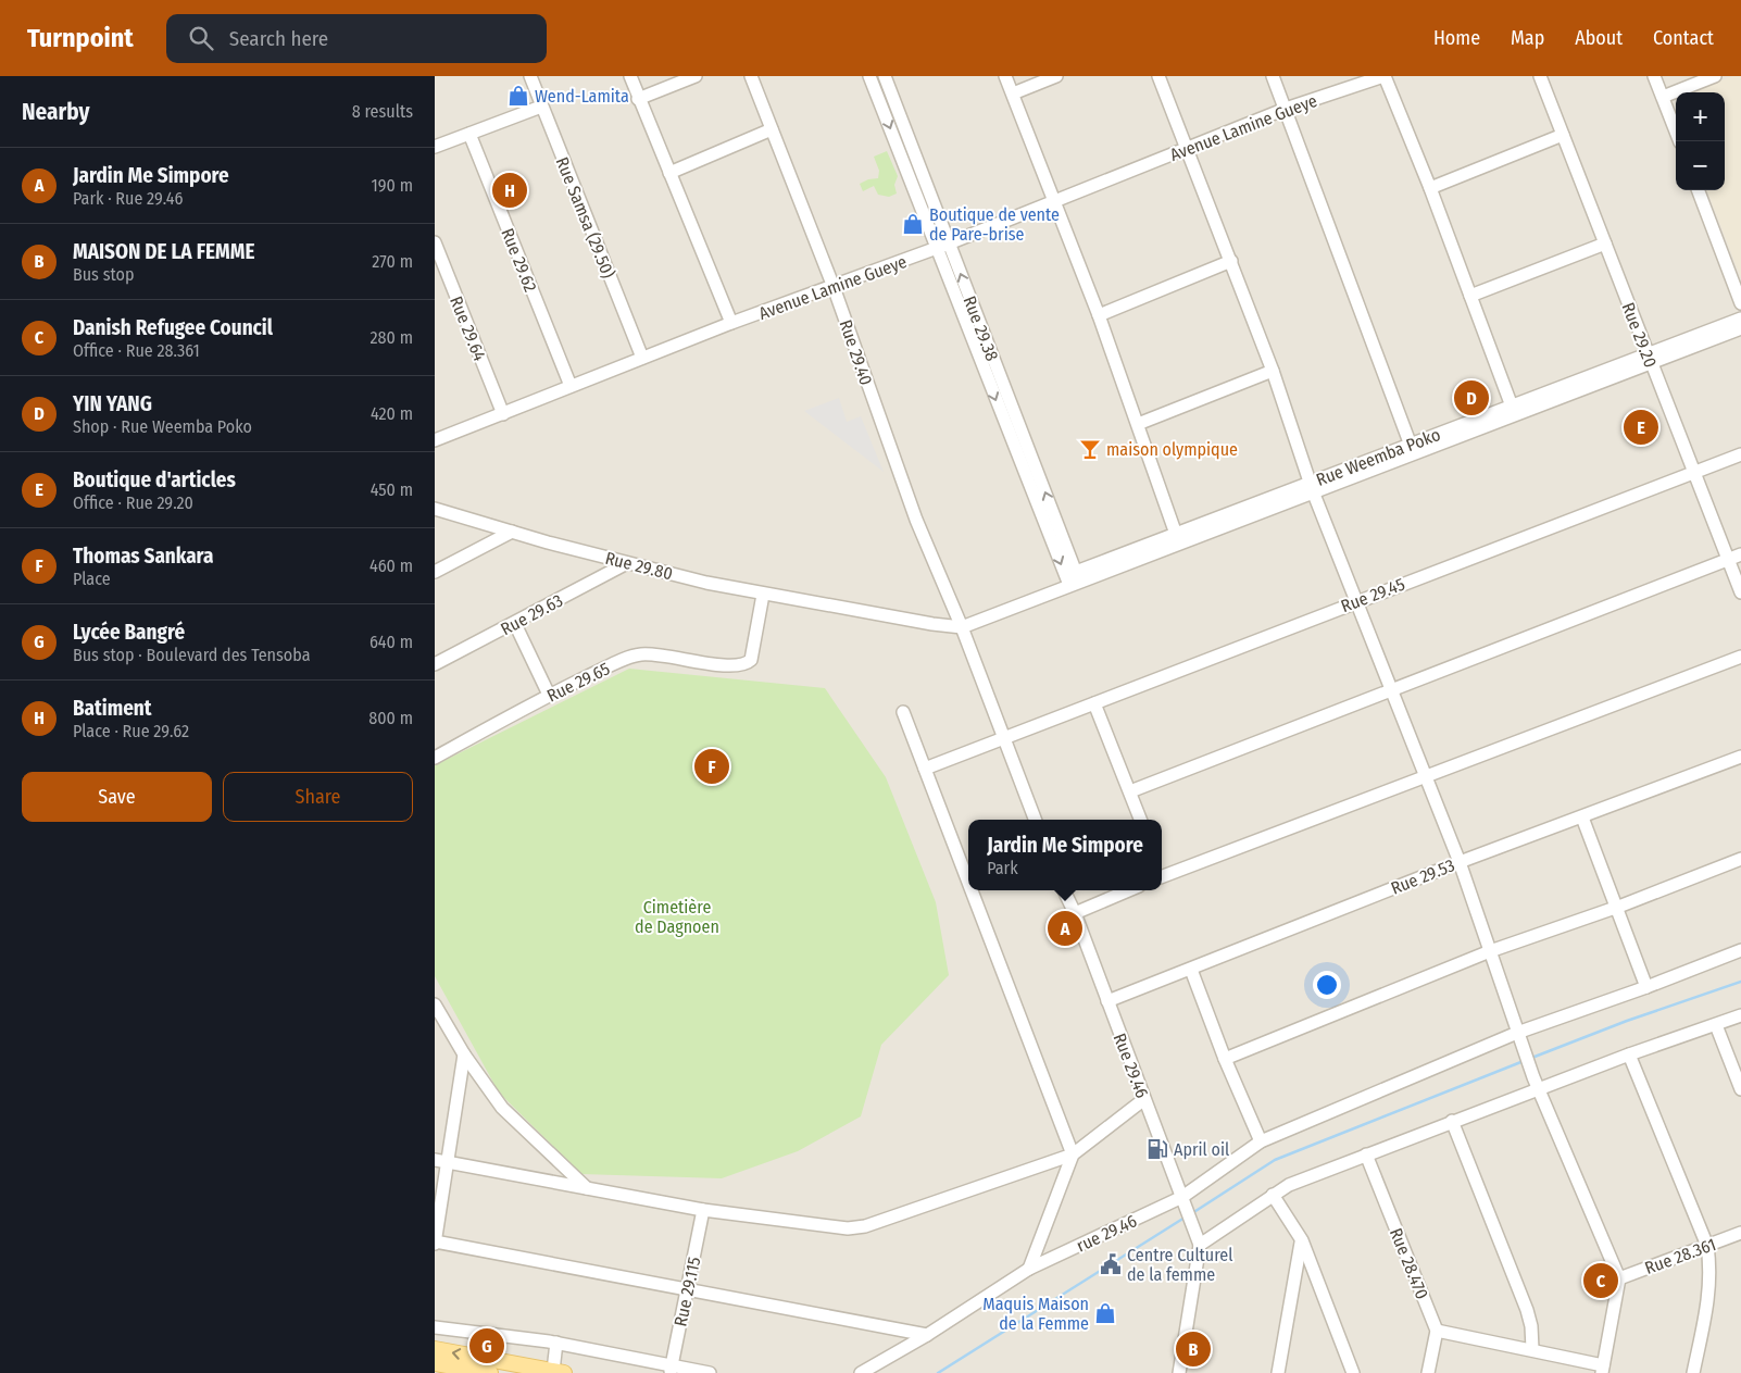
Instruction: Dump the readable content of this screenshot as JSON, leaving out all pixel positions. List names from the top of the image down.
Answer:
{
  "streets": {
    "street": [
      "Avenue Lamine Gueye",
      "Rue Samsa (29.50)",
      "Rue 29.62",
      "Rue 29.64",
      "Rue 29.38",
      "Rue 29.20",
      "Rue 29.40",
      "Rue Weemba Poko",
      "Rue 29.80",
      "Rue 29.45",
      "Rue 29.63",
      "Rue 29.65",
      "Rue 29.53",
      "Rue 29.46",
      "rue 29.46",
      "Rue 28.361",
      "Rue 28.470",
      "Rue 29.115"
    ]
  },
  "crossings": [
    ["Avenue Lamine Gueye", "Rue Samsa (29.50)"],
    ["Avenue Lamine Gueye", "Rue 29.62"],
    ["Avenue Lamine Gueye", "Rue 29.64"],
    ["Avenue Lamine Gueye", "Rue 29.38"],
    ["Avenue Lamine Gueye", "Rue 29.40"],
    ["Rue 29.38", "Rue Weemba Poko"],
    ["Rue 29.20", "Rue Weemba Poko"],
    ["Rue 29.20", "Rue 29.45"],
    ["Rue 29.40", "Rue Weemba Poko"],
    ["Rue 29.40", "Rue 29.80"],
    ["Rue Weemba Poko", "Rue 29.80"],
    ["Rue 29.80", "Rue 29.63"],
    ["Rue 29.80", "Rue 29.65"],
    ["Rue 29.53", "Rue 29.46"],
    ["Rue 29.46", "rue 29.46"]
  ],
  "parks": ["Cimetière de Dagnoen"],
  "places": {
    "shop": ["Wend-Lamita", "Boutique de vente de Pare-brise", "Maquis Maison de la Femme"],
    "bar": ["maison olympique"],
    "fuel station": ["April oil"],
    "public building": ["Centre Culturel de la femme"]
  },
  "page": {
    "header": "Turnpoint",
    "search": "Search here",
    "nav": [
      "Home",
      "Map",
      "About",
      "Contact"
    ],
    "heading": ["Nearby", "8 results"],
    "map_buttons": ["+", "−"],
    "list": [
      {
        "mark": "A",
        "name": "Jardin Me Simpore",
        "note": "Park · Rue 29.46",
        "value": "190 m"
      },
      {
        "mark": "B",
        "name": "MAISON DE LA FEMME",
        "note": "Bus stop",
        "value": "270 m"
      },
      {
        "mark": "C",
        "name": "Danish Refugee Council",
        "note": "Office · Rue 28.361",
        "value": "280 m"
      },
      {
        "mark": "D",
        "name": "YIN YANG",
        "note": "Shop · Rue Weemba Poko",
        "value": "420 m"
      },
      {
        "mark": "E",
        "name": "Boutique d'articles",
        "note": "Office · Rue 29.20",
        "value": "450 m"
      },
      {
        "mark": "F",
        "name": "Thomas Sankara",
        "note": "Place",
        "value": "460 m"
      },
      {
        "mark": "G",
        "name": "Lycée Bangré",
        "note": "Bus stop · Boulevard des Tensoba",
        "value": "640 m"
      },
      {
        "mark": "H",
        "name": "Batiment",
        "note": "Place · Rue 29.62",
        "value": "800 m"
      }
    ],
    "pins": [
      "H",
      "D",
      "E",
      "F",
      "A",
      "C",
      "G",
      "B"
    ],
    "buttons": ["Save", "Share"],
    "popup": ["Jardin Me Simpore", "Park"]
  }
}
